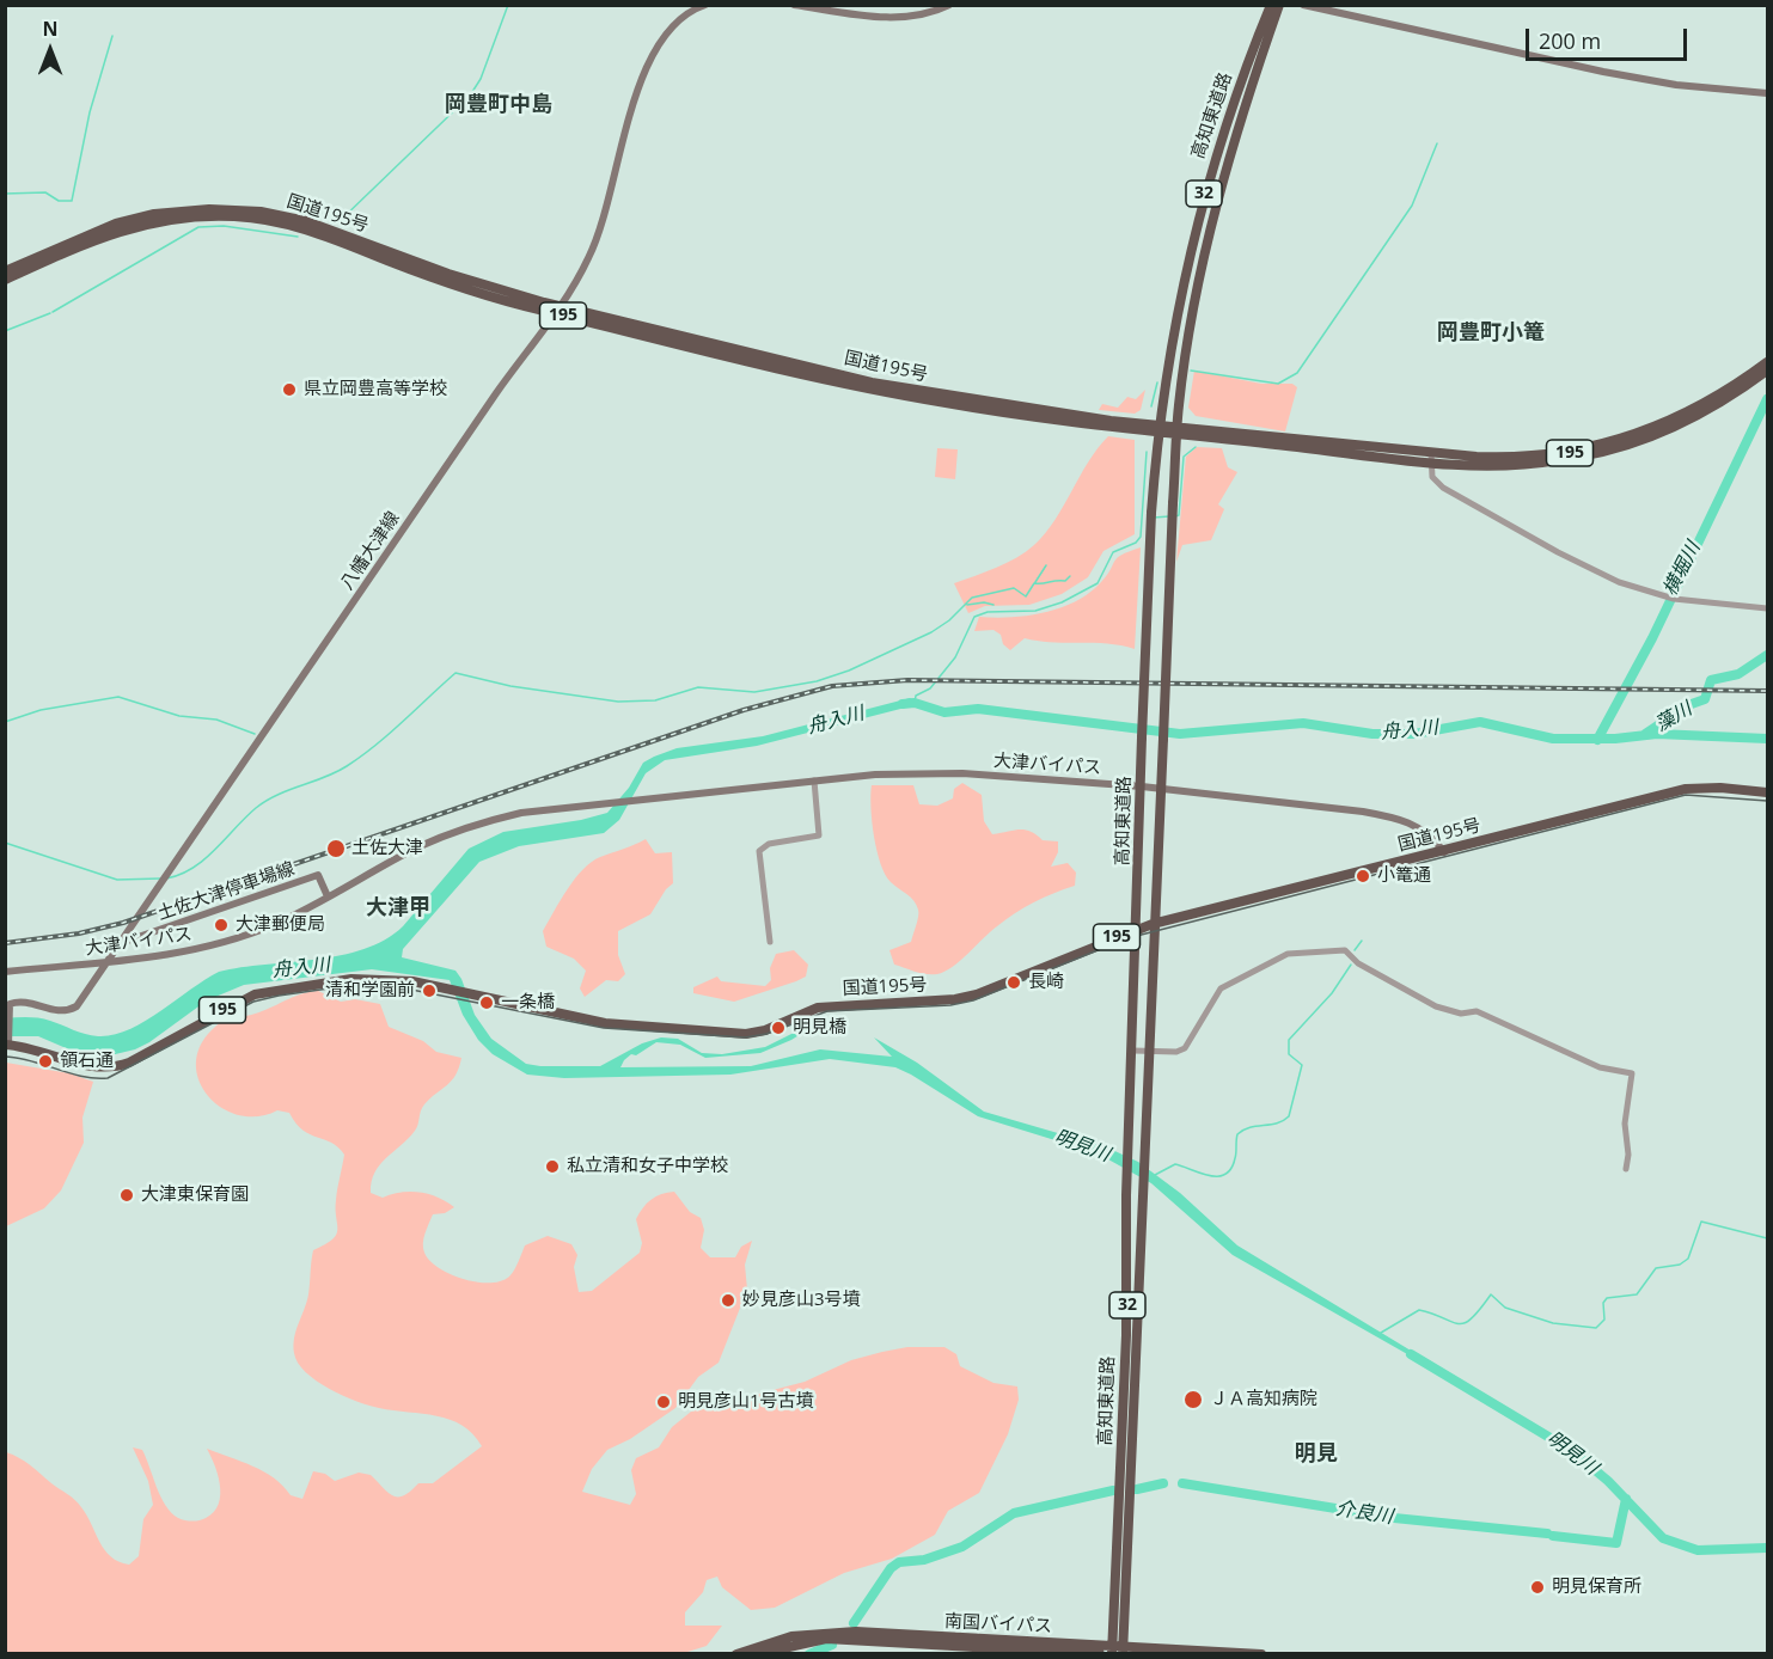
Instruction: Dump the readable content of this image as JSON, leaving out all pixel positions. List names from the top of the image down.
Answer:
{
  "streets": {
    "highway": [
      "高知東道路",
      "32",
      "国道195号",
      "195",
      "南国バイパス"
    ],
    "main road": ["八幡大津線", "大津バイパス", "土佐大津停車場線"]
  },
  "crossings": [
    ["高知東道路", "国道195号"],
    ["高知東道路", "大津バイパス"],
    ["高知東道路", "南国バイパス"],
    ["国道195号", "八幡大津線"],
    ["国道195号", "大津バイパス"],
    ["八幡大津線", "大津バイパス"],
    ["八幡大津線", "土佐大津停車場線"],
    ["大津バイパス", "土佐大津停車場線"]
  ],
  "districts": [
    "岡豊町中島",
    "岡豊町小篭",
    "大津甲",
    "明見"
  ],
  "water": [
    "横堀川",
    "藻川",
    "舟入川",
    "明見川",
    "介良川"
  ],
  "places": [
    "県立岡豊高等学校",
    "土佐大津",
    "小篭通",
    "大津郵便局",
    "長崎",
    "清和学園前",
    "一条橋",
    "明見橋",
    "領石通",
    "私立清和女子中学校",
    "大津東保育園",
    "妙見彦山3号墳",
    "ＪＡ高知病院",
    "明見彦山1号古墳",
    "明見保育所"
  ],
  "scale_bar": "200 m",
  "north": "top"
}
